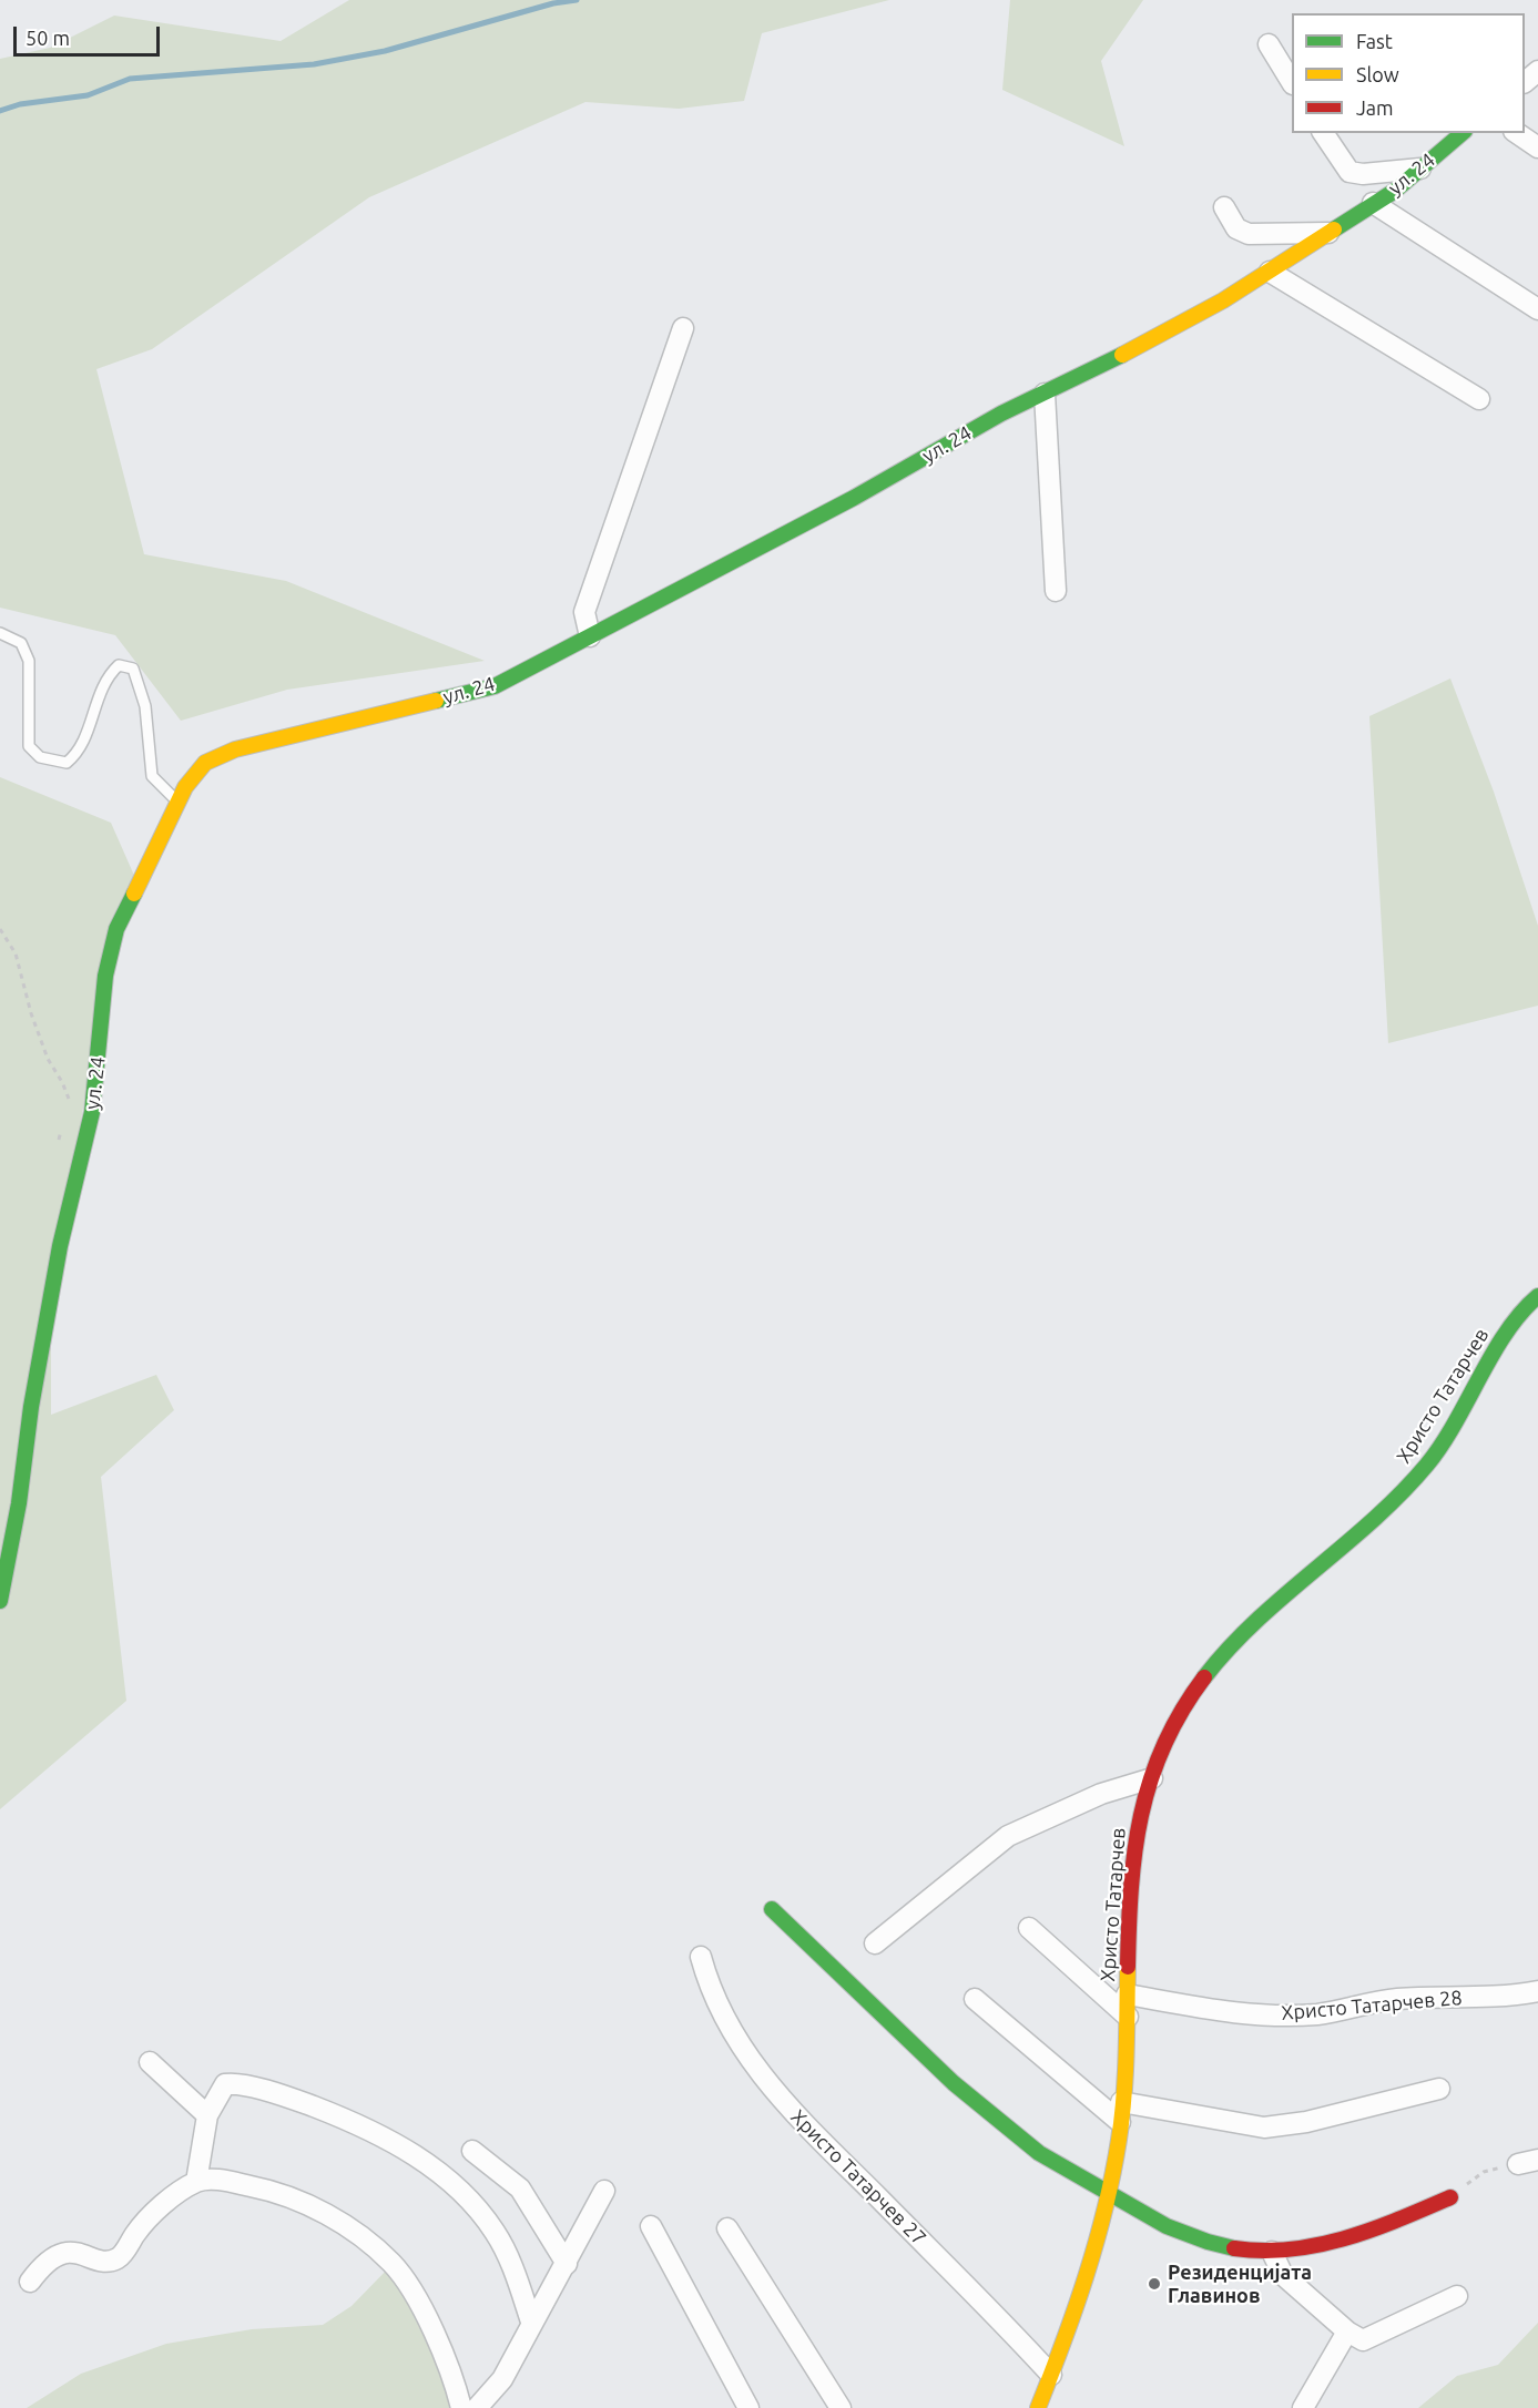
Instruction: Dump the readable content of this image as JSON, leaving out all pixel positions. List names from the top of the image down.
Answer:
{
  "streets": {
    "street": [
      "ул. 24",
      "Христо Татарчев",
      "Христо Татарчев 28",
      "Христо Татарчев 27"
    ]
  },
  "crossings": [
    ["Христо Татарчев", "Христо Татарчев 28"],
    ["Христо Татарчев", "Христо Татарчев 27"]
  ],
  "places": ["Резиденцијата Главинов"],
  "legend": ["Fast", "Slow", "Jam"],
  "scale_bar": "50 m"
}
